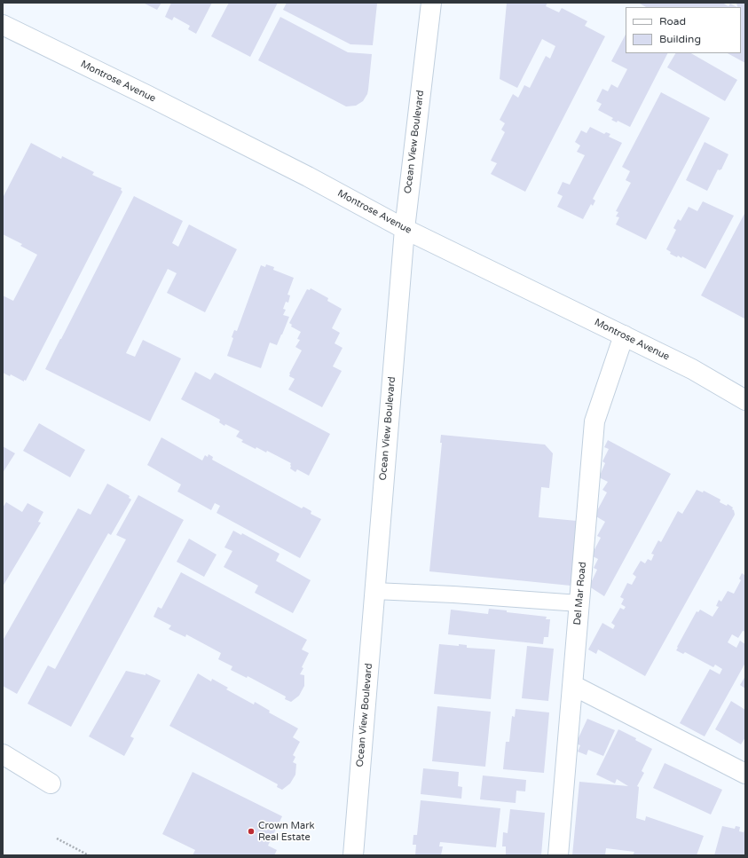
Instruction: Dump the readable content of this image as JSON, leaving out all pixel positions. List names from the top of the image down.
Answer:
{
  "streets": {
    "street": ["Montrose Avenue", "Ocean View Boulevard", "Del Mar Road"]
  },
  "crossings": [
    ["Montrose Avenue", "Ocean View Boulevard"],
    ["Montrose Avenue", "Del Mar Road"]
  ],
  "places": ["Crown Mark Real Estate"],
  "legend": ["Road", "Building"]
}
